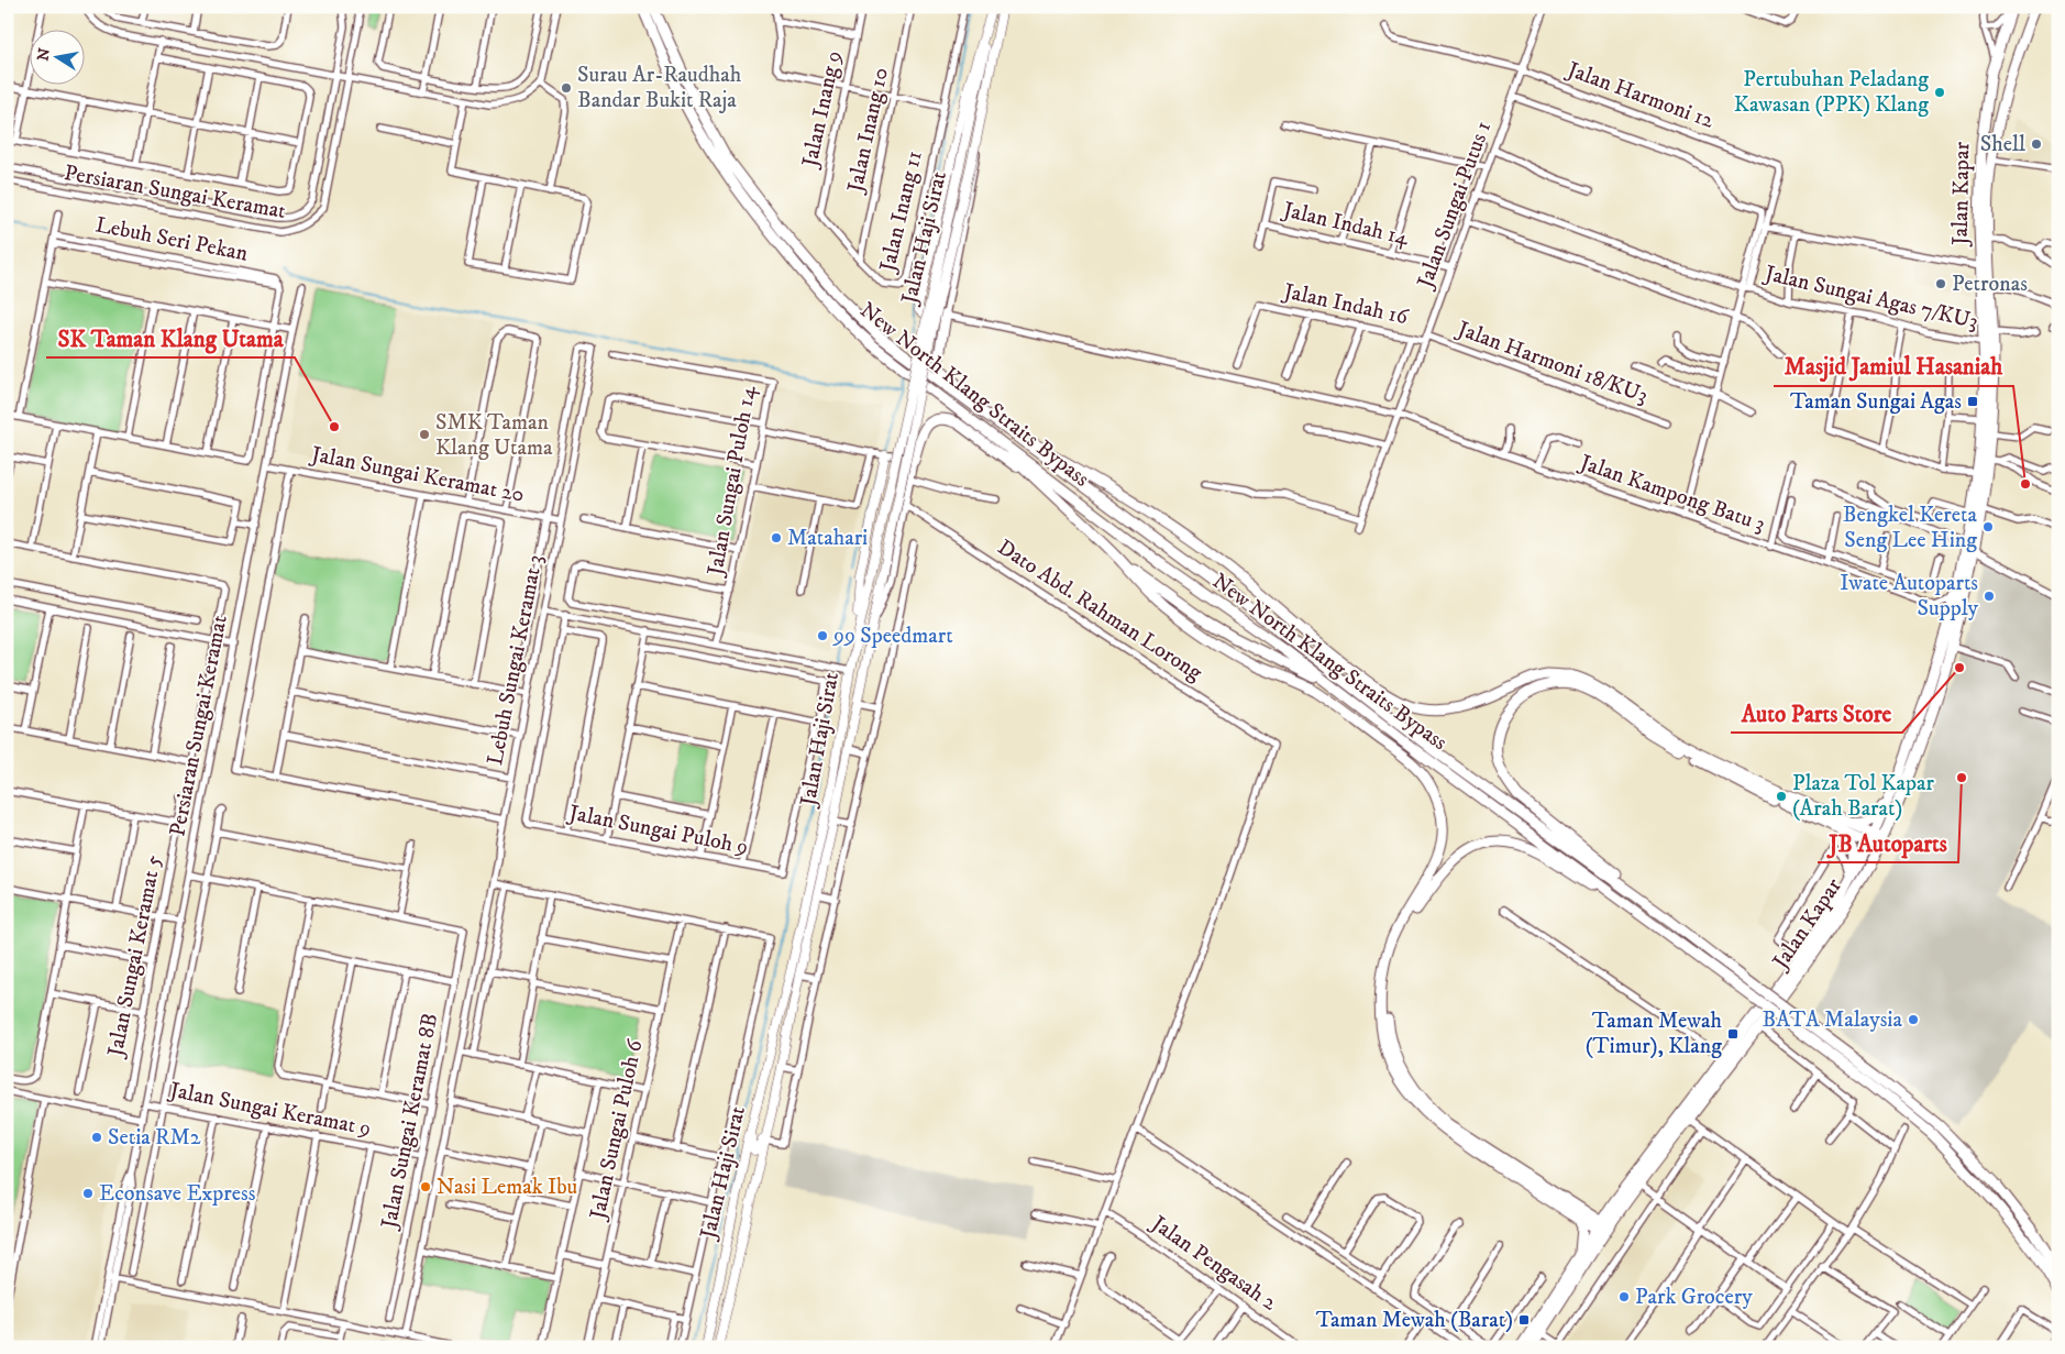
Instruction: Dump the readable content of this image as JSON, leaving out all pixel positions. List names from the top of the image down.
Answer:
{
  "streets": {
    "highway": ["Jalan Kapar", "New North Klang Straits Bypass"],
    "main road": ["Jalan Haji Sirat"],
    "street": [
      "Jalan Harmoni 12",
      "Jalan Inang 9",
      "Jalan Inang 10",
      "Persiaran Sungai Keramat",
      "Jalan Sungai Putus 1",
      "Jalan Inang 11",
      "Jalan Indah 14",
      "Lebuh Seri Pekan",
      "Jalan Sungai Agas 7/KU3",
      "Jalan Indah 16",
      "Jalan Harmoni 18/KU3",
      "Jalan Sungai Keramat 20",
      "Jalan Sungai Puloh 14",
      "Jalan Kampong Batu 3",
      "Dato Abd. Rahman Lorong",
      "Lebuh Sungai Keramat 3",
      "Jalan Sungai Puloh 9",
      "Jalan Sungai Keramat 5",
      "Jalan Sungai Keramat 9",
      "Jalan Sungai Keramat 8B",
      "Jalan Sungai Puloh 6",
      "Jalan Pengasah 2"
    ]
  },
  "crossings": [
    ["Jalan Harmoni 12", "Jalan Sungai Putus 1"],
    ["Jalan Inang 9", "Jalan Inang 11"],
    ["Jalan Inang 10", "Jalan Inang 11"],
    ["Persiaran Sungai Keramat", "Jalan Sungai Keramat 20"],
    ["Persiaran Sungai Keramat", "Jalan Sungai Keramat 9"],
    ["Jalan Kapar", "Jalan Sungai Agas 7/KU3"],
    ["Jalan Sungai Putus 1", "Jalan Indah 14"],
    ["Jalan Sungai Putus 1", "Jalan Sungai Agas 7/KU3"],
    ["Jalan Sungai Putus 1", "Jalan Indah 16"],
    ["Jalan Sungai Putus 1", "Jalan Harmoni 18/KU3"],
    ["Jalan Sungai Putus 1", "Jalan Kampong Batu 3"],
    ["Jalan Indah 16", "Jalan Harmoni 18/KU3"],
    ["Jalan Sungai Keramat 20", "Lebuh Sungai Keramat 3"],
    ["Lebuh Sungai Keramat 3", "Jalan Sungai Puloh 9"],
    ["Jalan Sungai Keramat 9", "Jalan Sungai Keramat 8B"]
  ],
  "places": {
    "other": [
      "Surau Ar-Raudhah Bandar Bukit Raja",
      "Pertubuhan Peladang Kawasan (PPK) Klang",
      "Shell",
      "Petronas",
      "SK Taman Klang Utama",
      "SMK Taman Klang Utama",
      "Masjid Jamiul Hasaniah",
      "Bengkel Kereta Seng Lee Hing",
      "Matahari",
      "Iwate Autoparts Supply",
      "99 Speedmart",
      "Auto Parts Store",
      "JB Autoparts",
      "Plaza Tol Kapar (Arah Barat)",
      "BATA Malaysia",
      "Setia RM2",
      "Nasi Lemak Ibu",
      "Econsave Express",
      "Park Grocery"
    ],
    "transit": ["Taman Sungai Agas", "Taman Mewah (Timur), Klang", "Taman Mewah (Barat)"]
  },
  "north": "left"
}
